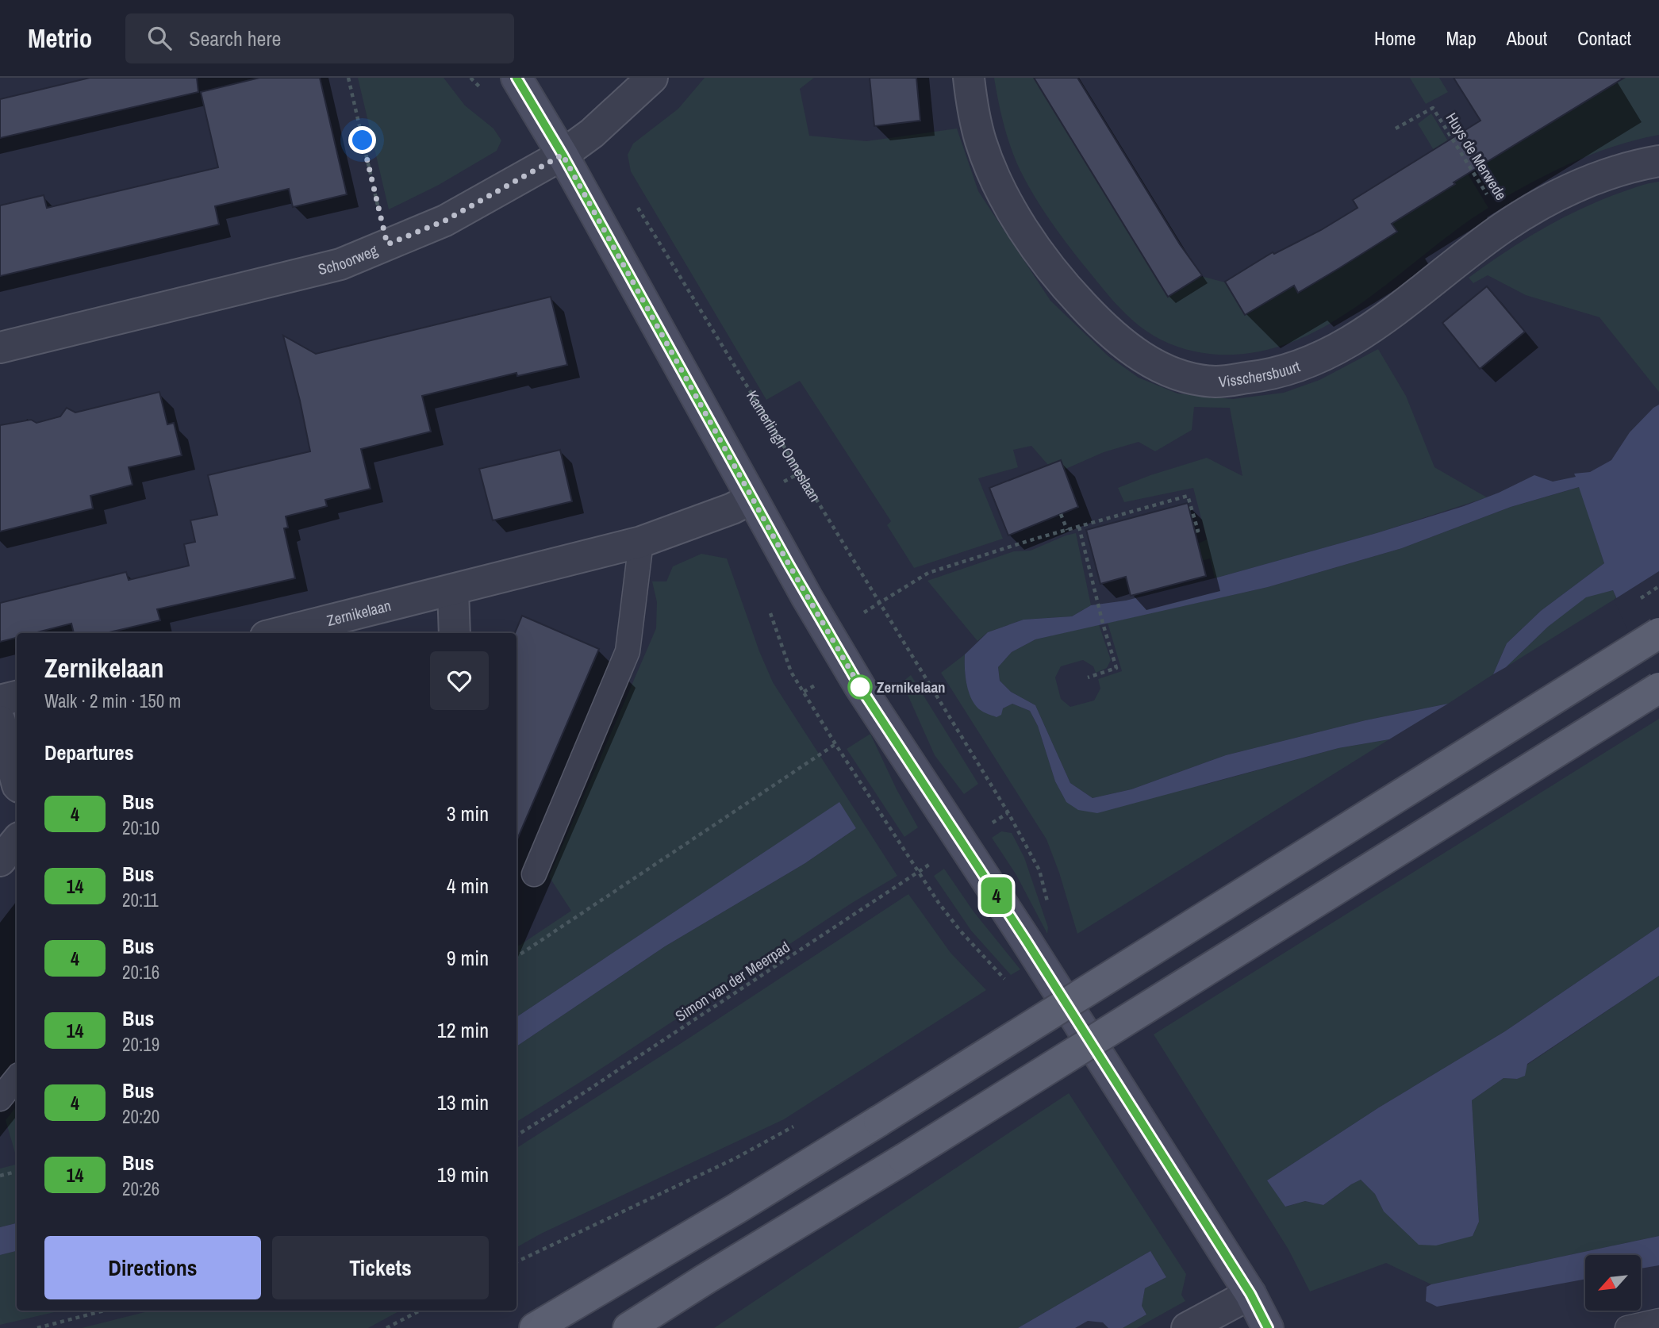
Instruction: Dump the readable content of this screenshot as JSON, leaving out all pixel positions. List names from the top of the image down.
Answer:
{
  "streets": {
    "street": ["Schoorweg", "Visschersbuurt", "Zernikelaan"],
    "path": ["Huys de Merwede", "Kamerlingh Onneslaan", "Simon van der Meerpad"]
  },
  "crossings": [
    ["Huys de Merwede", "Visschersbuurt"]
  ],
  "places": ["Zernikelaan"],
  "lines": ["bus line 4"],
  "north": "bottom left",
  "page": {
    "header": "Metrio",
    "search": "Search here",
    "nav": [
      "Home",
      "Map",
      "About",
      "Contact"
    ],
    "on_map": "4",
    "heading": [
      ["Zernikelaan", "Walk · 2 min · 150 m"],
      "Departures"
    ],
    "list": [
      {
        "mark": "4",
        "name": "Bus",
        "note": "20:10",
        "value": "3 min"
      },
      {
        "mark": "14",
        "name": "Bus",
        "note": "20:11",
        "value": "4 min"
      },
      {
        "mark": "4",
        "name": "Bus",
        "note": "20:16",
        "value": "9 min"
      },
      {
        "mark": "14",
        "name": "Bus",
        "note": "20:19",
        "value": "12 min"
      },
      {
        "mark": "4",
        "name": "Bus",
        "note": "20:20",
        "value": "13 min"
      },
      {
        "mark": "14",
        "name": "Bus",
        "note": "20:26",
        "value": "19 min"
      }
    ],
    "buttons": ["Directions", "Tickets"]
  }
}
